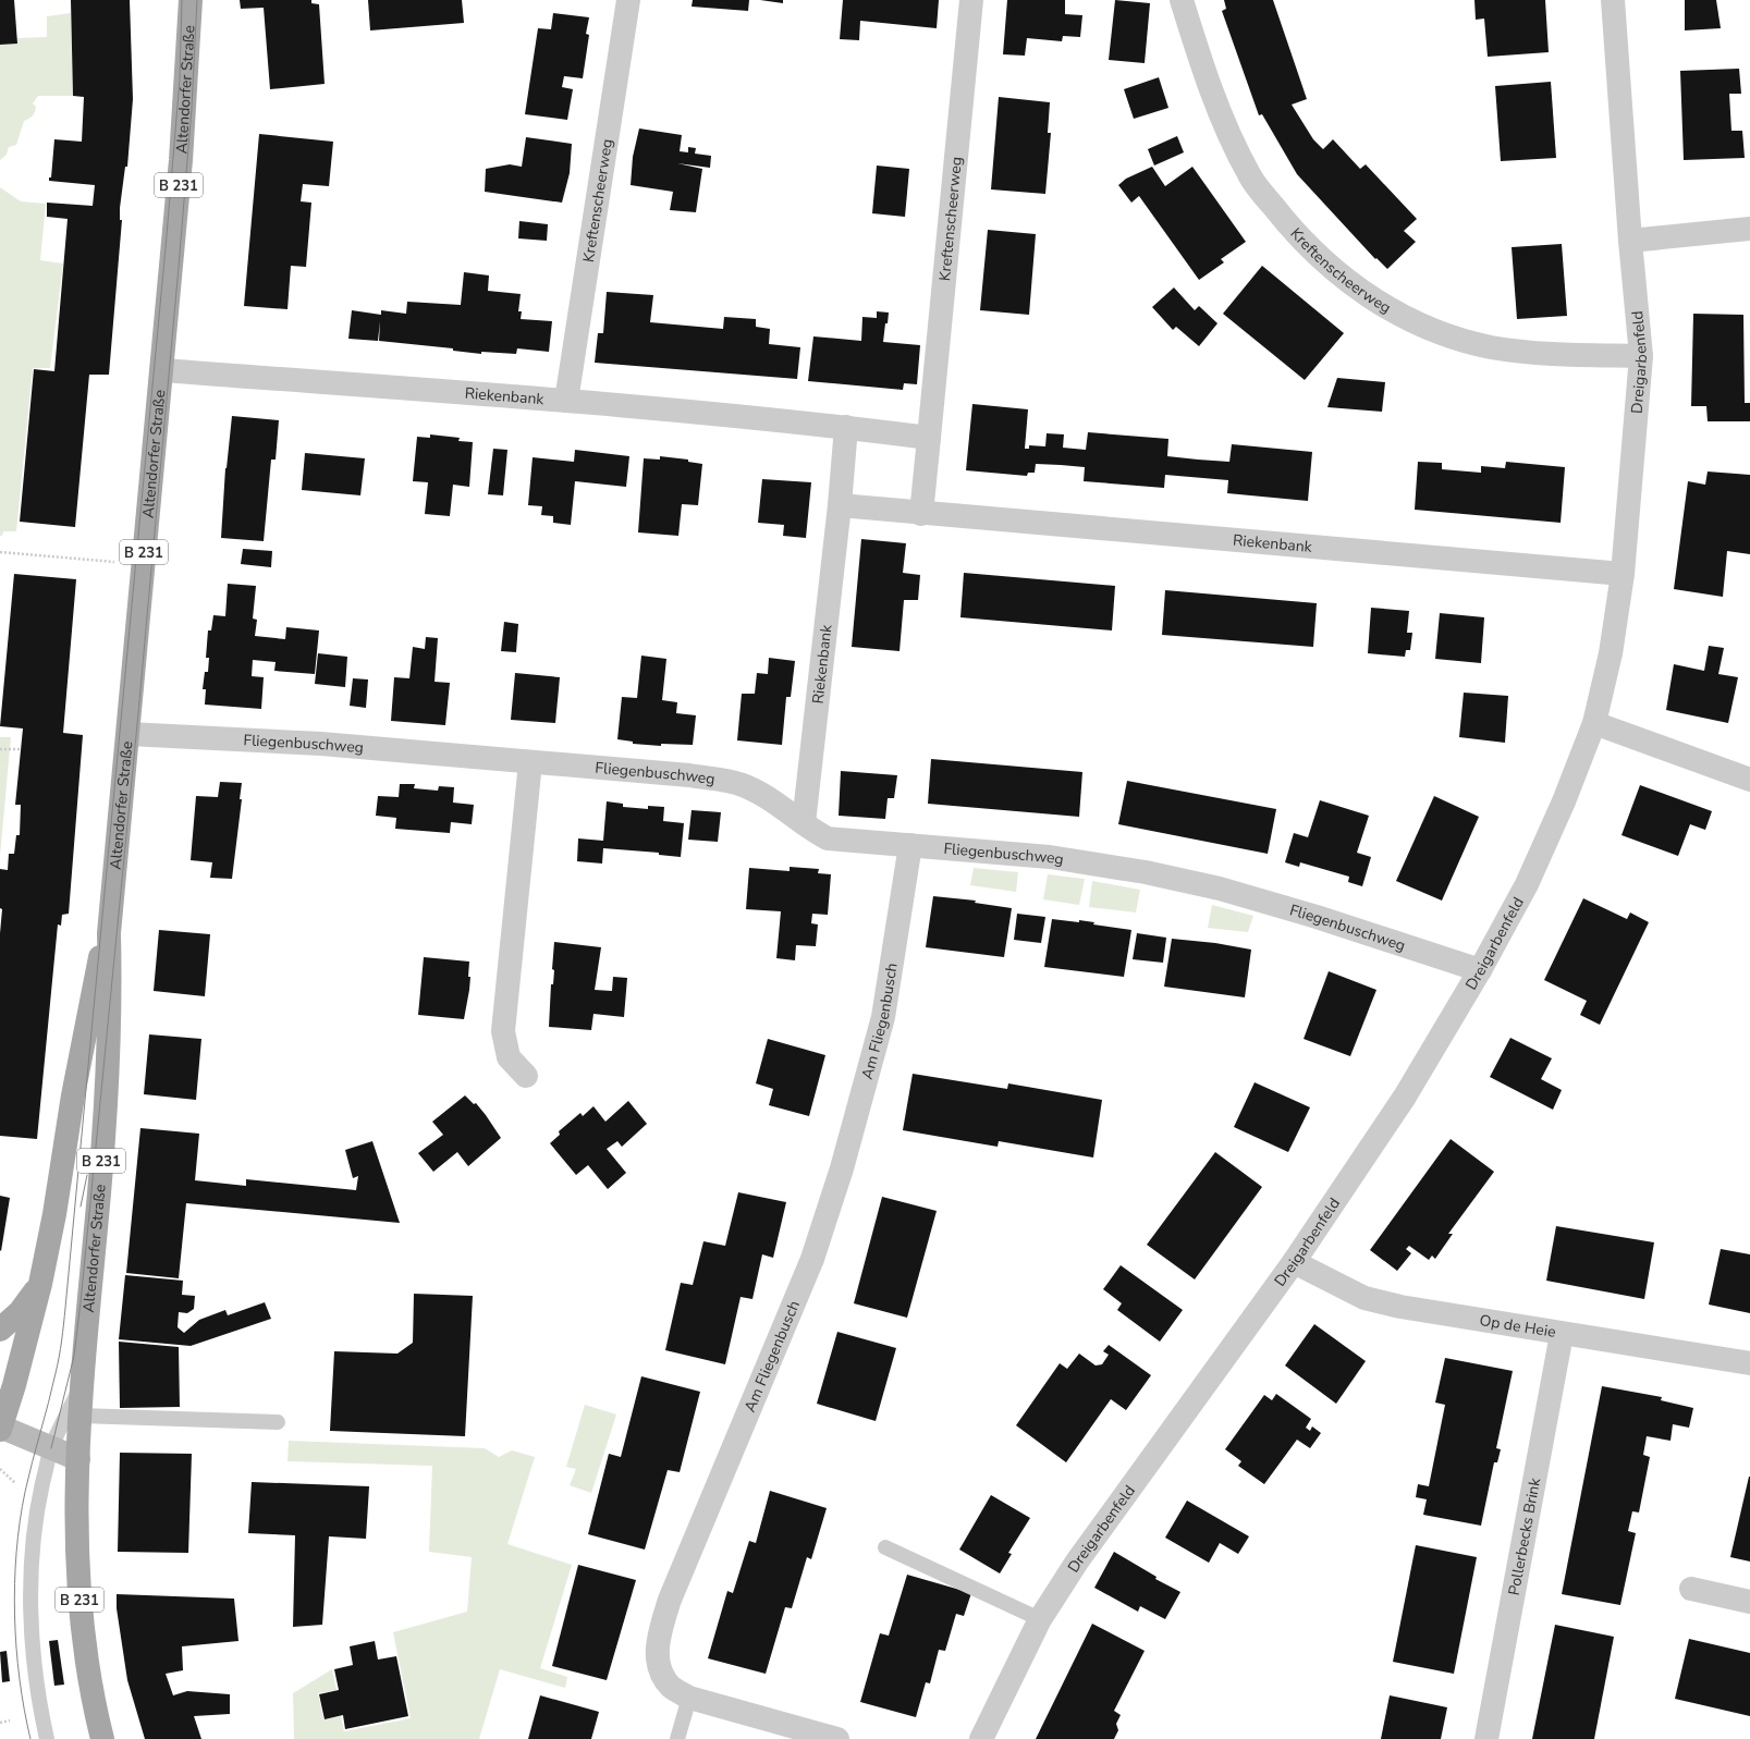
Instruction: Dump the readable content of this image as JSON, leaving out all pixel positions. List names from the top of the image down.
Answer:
{
  "streets": {
    "main road": ["Altendorfer Straße", "B 231"],
    "street": [
      "Kreftenscheerweg",
      "Dreigarbenfeld",
      "Riekenbank",
      "Fliegenbuschweg",
      "Am Fliegenbusch",
      "Op de Heie",
      "Pollerbecks Brink"
    ]
  },
  "crossings": [
    ["Altendorfer Straße", "B 231"],
    ["Altendorfer Straße", "Riekenbank"],
    ["Altendorfer Straße", "Fliegenbuschweg"],
    ["Kreftenscheerweg", "Dreigarbenfeld"],
    ["Kreftenscheerweg", "Riekenbank"],
    ["Dreigarbenfeld", "Riekenbank"],
    ["Dreigarbenfeld", "Fliegenbuschweg"],
    ["Dreigarbenfeld", "Op de Heie"],
    ["Riekenbank", "Fliegenbuschweg"],
    ["Fliegenbuschweg", "Am Fliegenbusch"],
    ["Op de Heie", "Pollerbecks Brink"]
  ]
}
